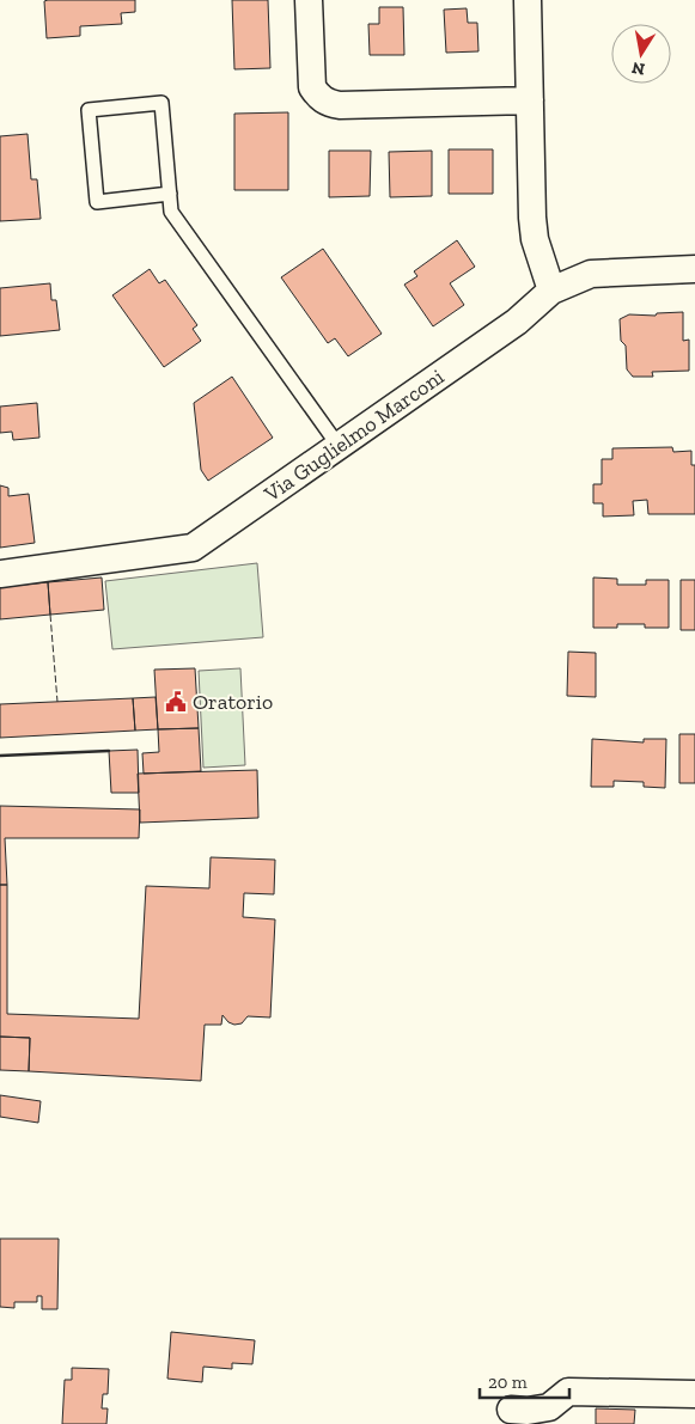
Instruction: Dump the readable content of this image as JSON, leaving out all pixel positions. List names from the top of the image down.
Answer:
{
  "streets": {
    "street": ["Via Guglielmo Marconi"]
  },
  "places": {
    "public building": ["Oratorio"]
  },
  "scale_bar": "20 m",
  "north": "bottom"
}
